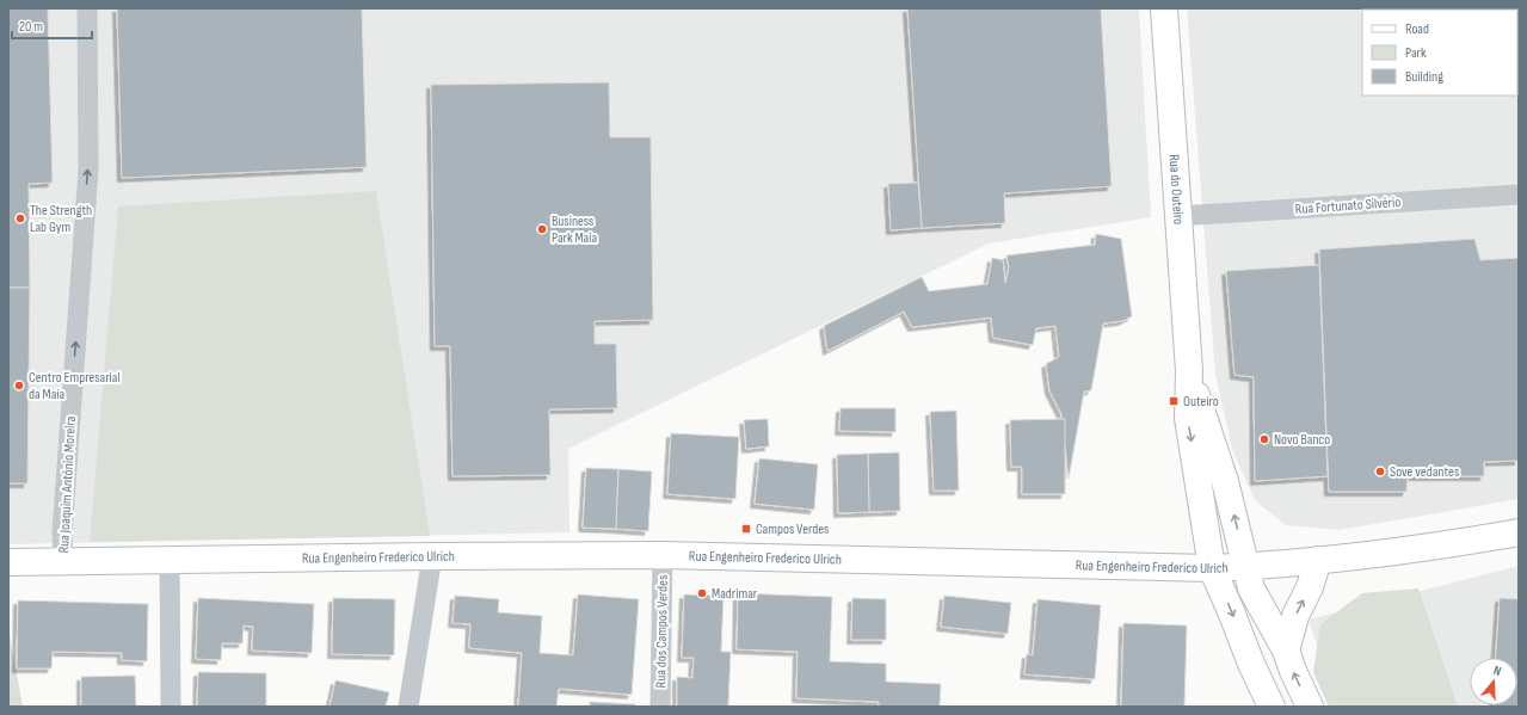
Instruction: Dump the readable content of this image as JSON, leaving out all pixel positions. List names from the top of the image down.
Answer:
{
  "streets": {
    "main road": ["Rua do Outeiro", "Rua Engenheiro Frederico Ulrich"],
    "street": ["Rua Fortunato Silvério", "Rua Joaquim António Moreira", "Rua dos Campos Verdes"]
  },
  "crossings": [
    ["Rua do Outeiro", "Rua Fortunato Silvério"],
    ["Rua do Outeiro", "Rua Engenheiro Frederico Ulrich"],
    ["Rua Joaquim António Moreira", "Rua Engenheiro Frederico Ulrich"],
    ["Rua Engenheiro Frederico Ulrich", "Rua dos Campos Verdes"]
  ],
  "one_way": ["Rua Joaquim António Moreira"],
  "places": {
    "other": [
      "The Strength Lab Gym",
      "Business Park Maia",
      "Centro Empresarial da Maia",
      "Novo Banco",
      "Sove vedantes",
      "Madrimar"
    ],
    "transit": ["Outeiro", "Campos Verdes"]
  },
  "legend": ["Road", "Park", "Building"],
  "scale_bar": "20 m",
  "north": "top"
}
